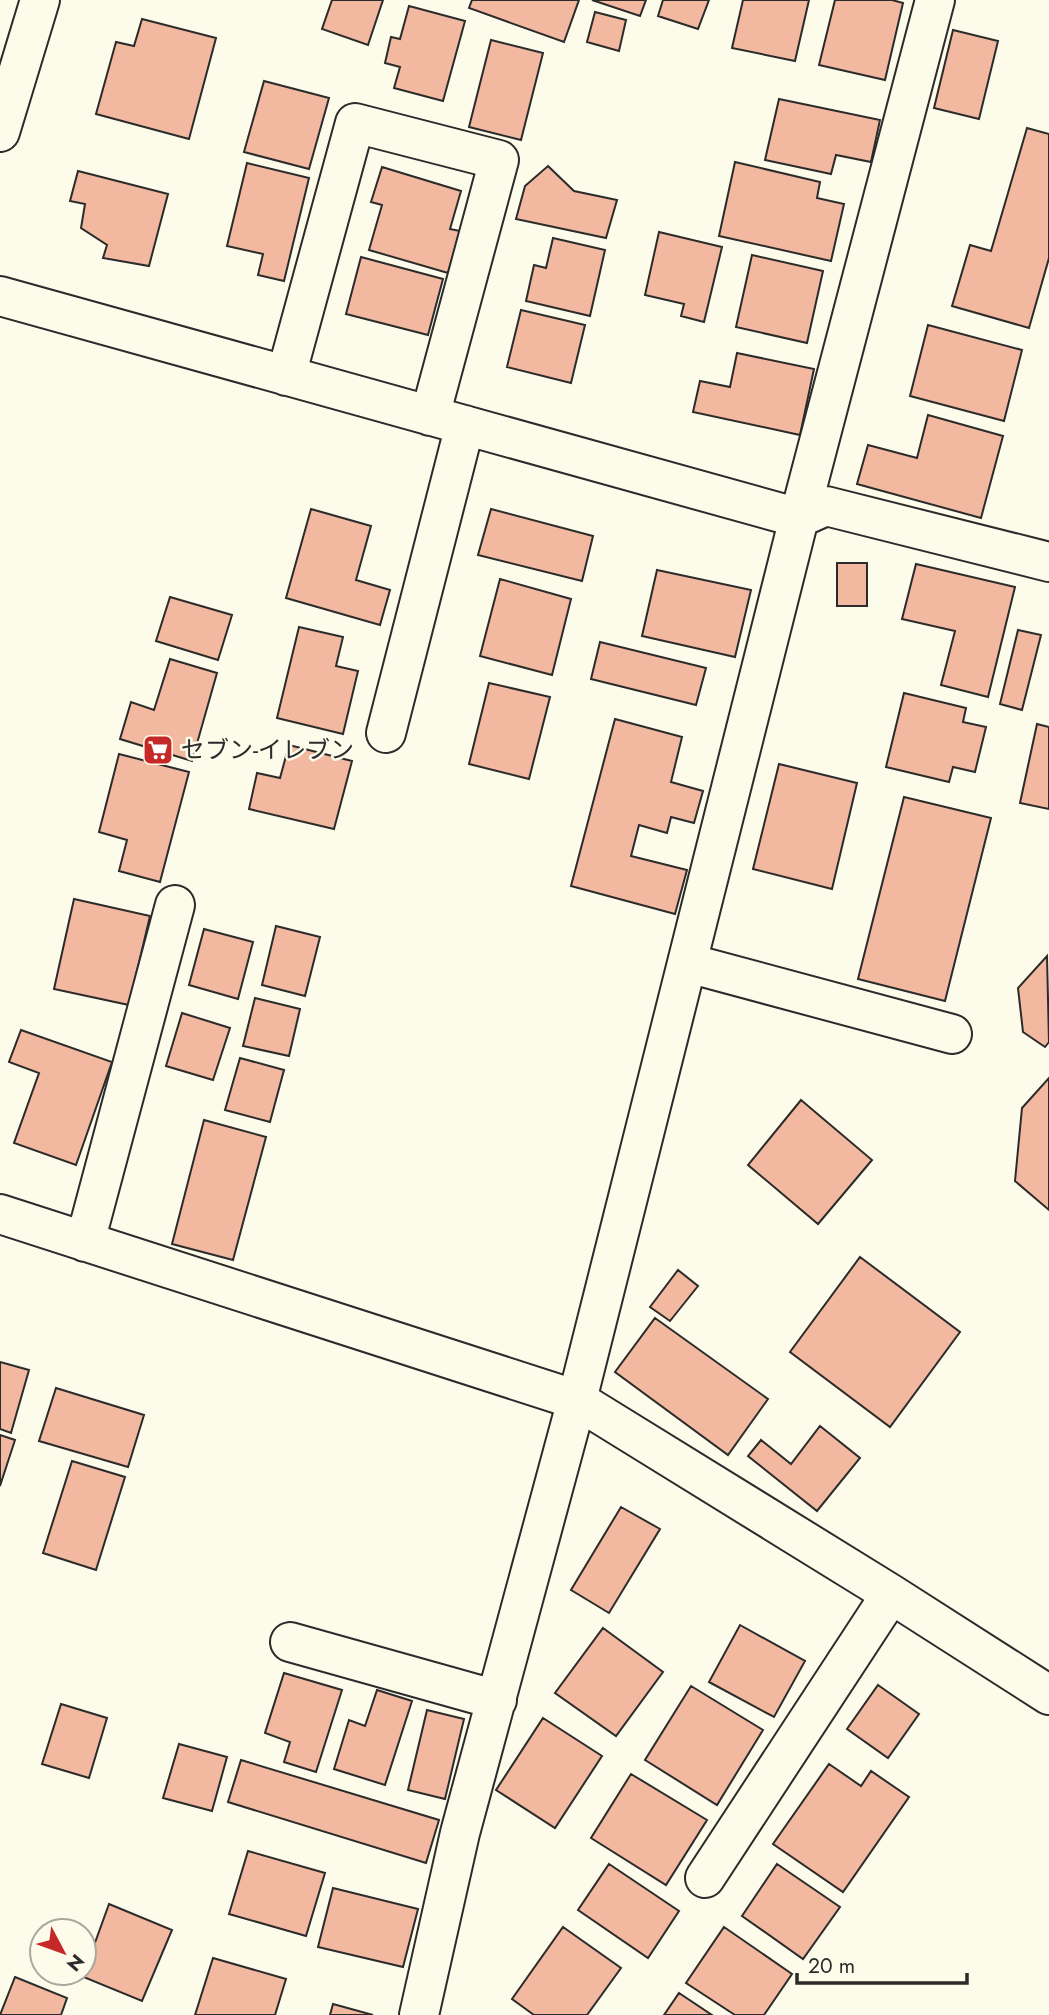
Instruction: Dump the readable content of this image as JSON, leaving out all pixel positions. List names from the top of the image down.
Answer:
{
  "places": {
    "supermarket": ["セブン-イレブン"]
  },
  "scale_bar": "20 m",
  "north": "bottom right"
}
